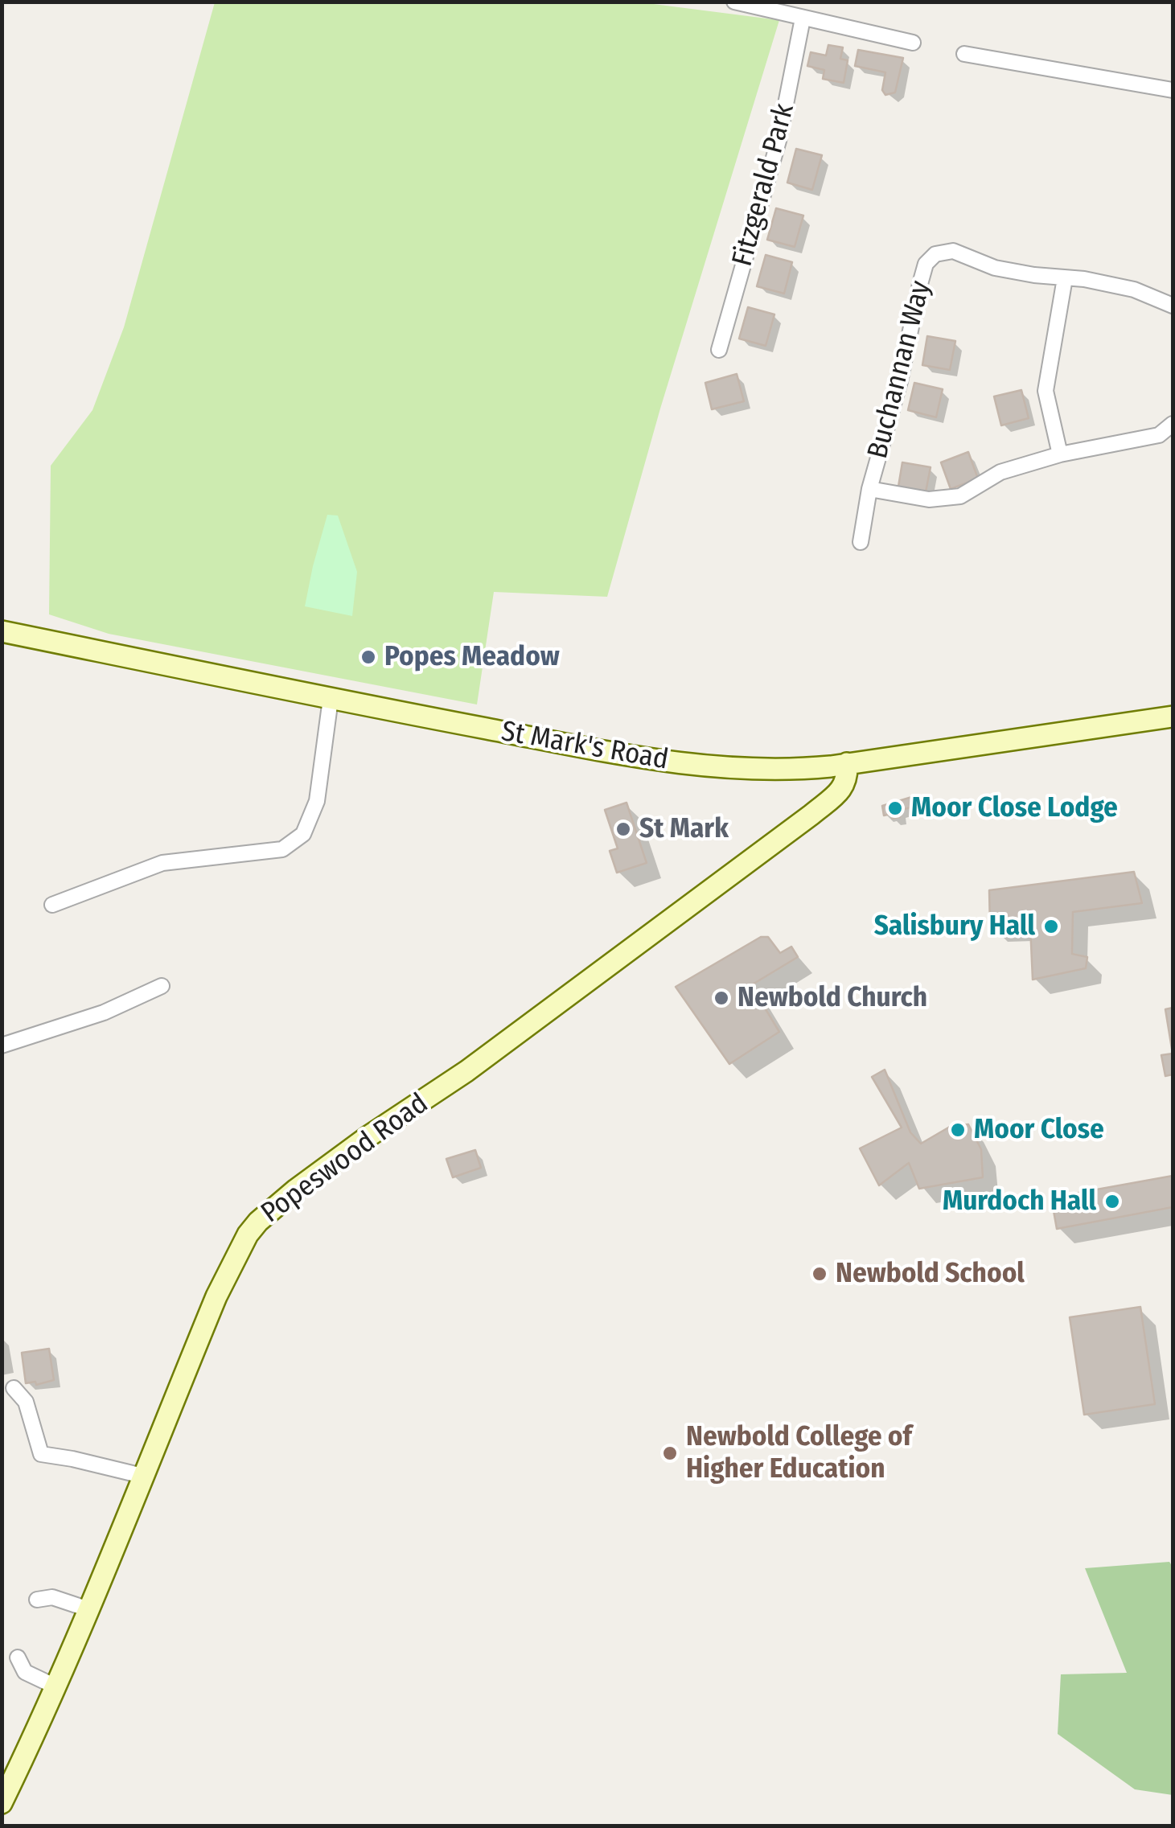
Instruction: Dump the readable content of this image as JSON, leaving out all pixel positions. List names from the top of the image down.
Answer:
{
  "streets": {
    "street": [
      "Fitzgerald Park",
      "Buchannan Way",
      "St Mark's Road",
      "Popeswood Road"
    ]
  },
  "crossings": [
    ["St Mark's Road", "Popeswood Road"]
  ],
  "places": [
    "Popes Meadow",
    "Moor Close Lodge",
    "St Mark",
    "Salisbury Hall",
    "Newbold Church",
    "Moor Close",
    "Murdoch Hall",
    "Newbold School",
    "Newbold College of Higher Education"
  ]
}
